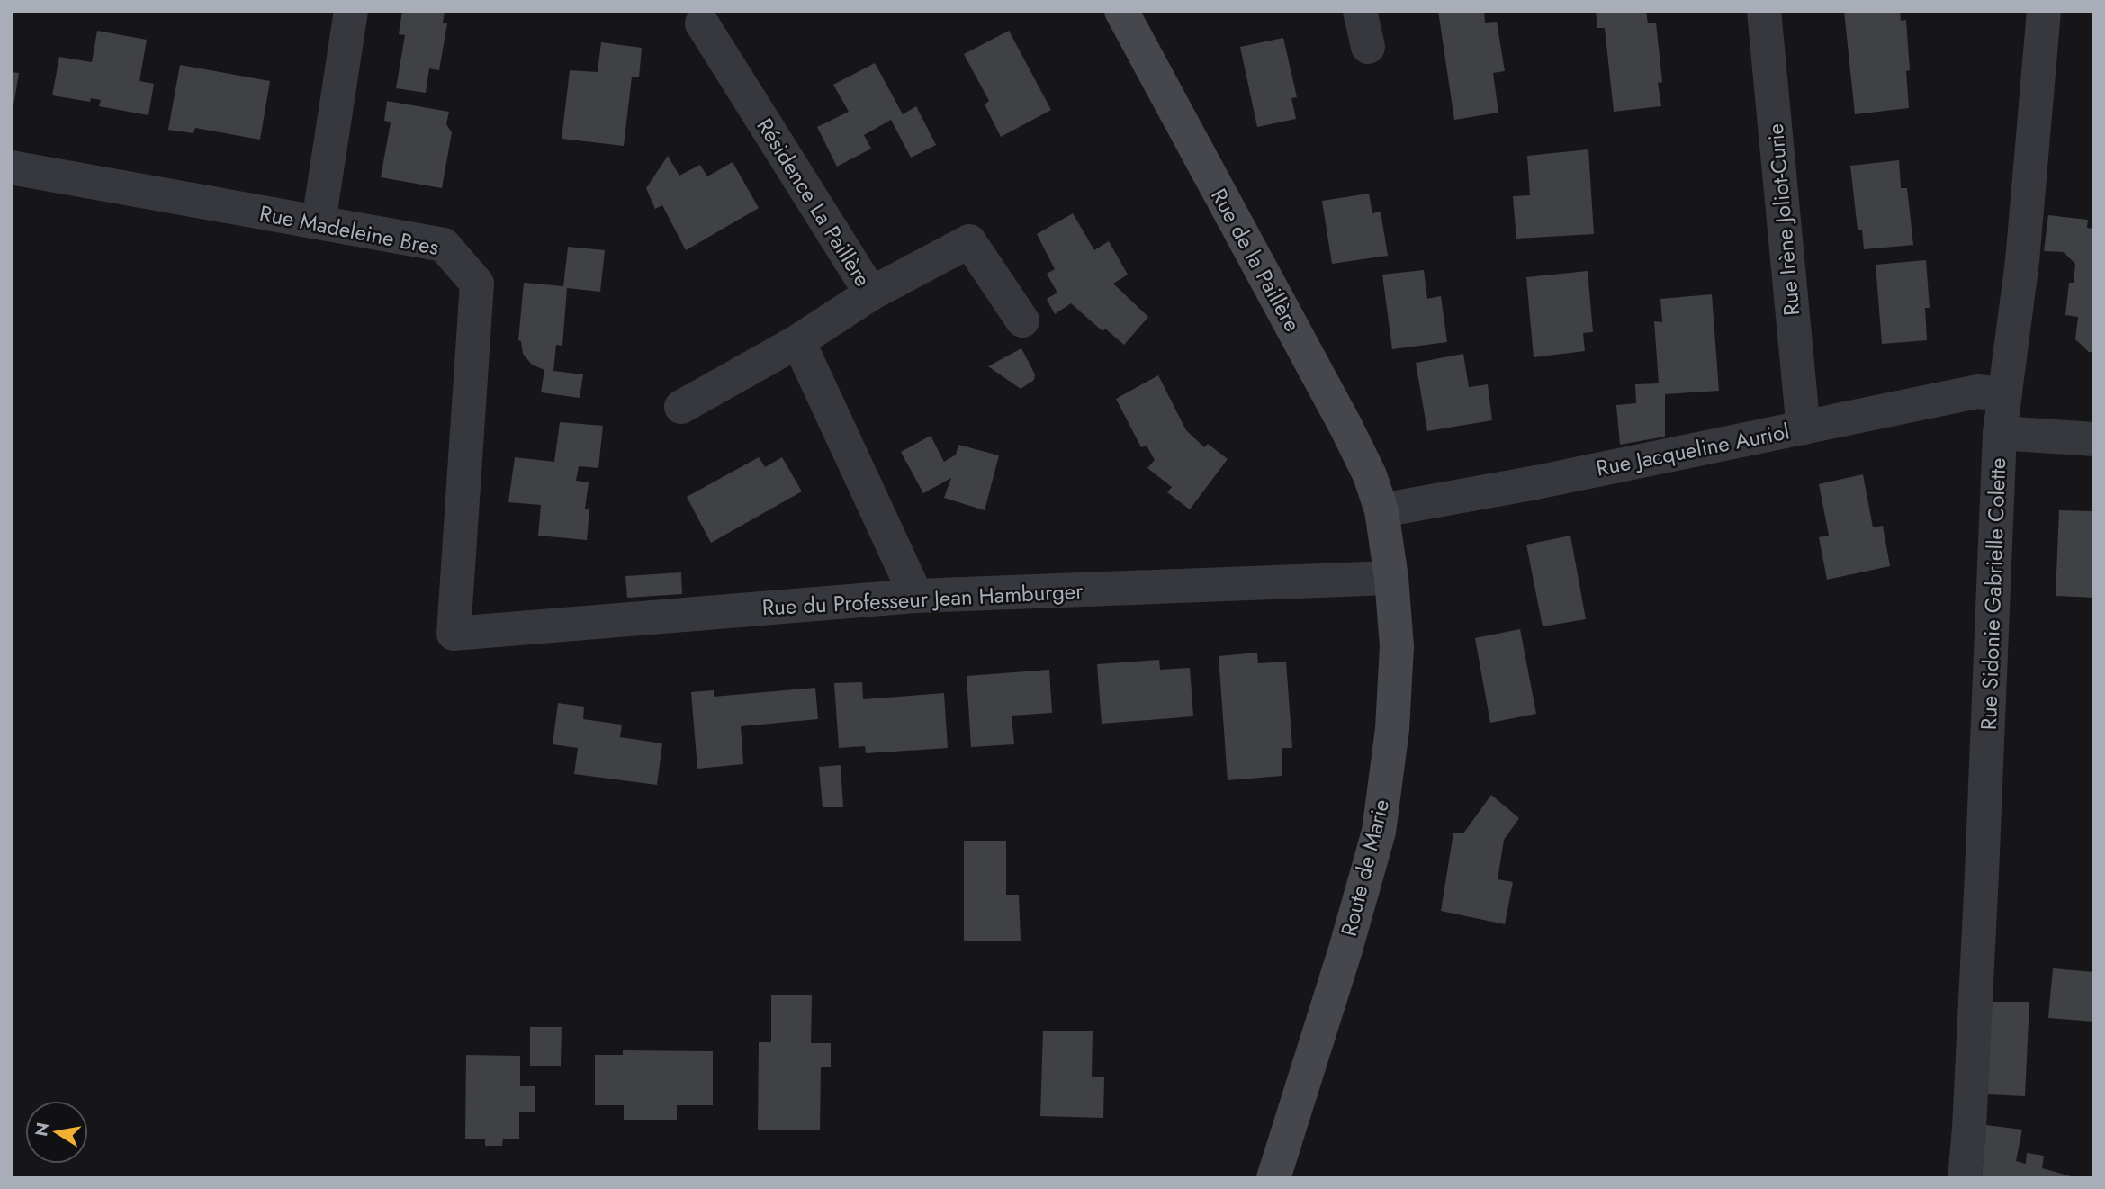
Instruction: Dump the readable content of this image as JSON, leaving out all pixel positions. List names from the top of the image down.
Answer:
{
  "streets": {
    "street": [
      "Résidence La Paillère",
      "Rue Irène Joliot-Curie",
      "Rue Madeleine Bres",
      "Rue de la Paillère",
      "Rue Jacqueline Auriol",
      "Rue Sidonie Gabrielle Colette",
      "Rue du Professeur Jean Hamburger",
      "Route de Marie"
    ]
  },
  "crossings": [
    ["Rue Irène Joliot-Curie", "Rue Jacqueline Auriol"],
    ["Rue Madeleine Bres", "Rue du Professeur Jean Hamburger"],
    ["Rue de la Paillère", "Rue Jacqueline Auriol"],
    ["Rue de la Paillère", "Route de Marie"],
    ["Rue Jacqueline Auriol", "Rue Sidonie Gabrielle Colette"],
    ["Rue Jacqueline Auriol", "Route de Marie"],
    ["Rue du Professeur Jean Hamburger", "Route de Marie"]
  ],
  "north": "left"
}
